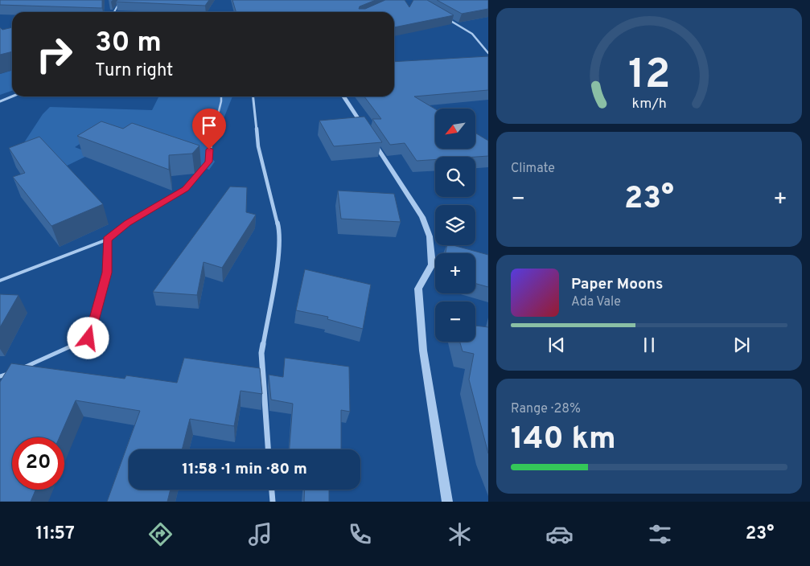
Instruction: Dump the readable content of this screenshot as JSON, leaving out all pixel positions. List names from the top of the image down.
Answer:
{
  "north": "bottom left",
  "page": {
    "turn": ["30 m", "Turn right"],
    "map_buttons": ["+", "−"],
    "tile": [
      "Climate",
      ["Range · 28%", "140 km"]
    ],
    "heat": ["−", "23°", "+"],
    "song": ["Paper Moons", "Ada Vale"],
    "limit": "20",
    "trip": "11:58 · 1 min · 80 m",
    "tabs": ["11:57", "23°"],
    "gauge": ["12", "km/h"]
  }
}
